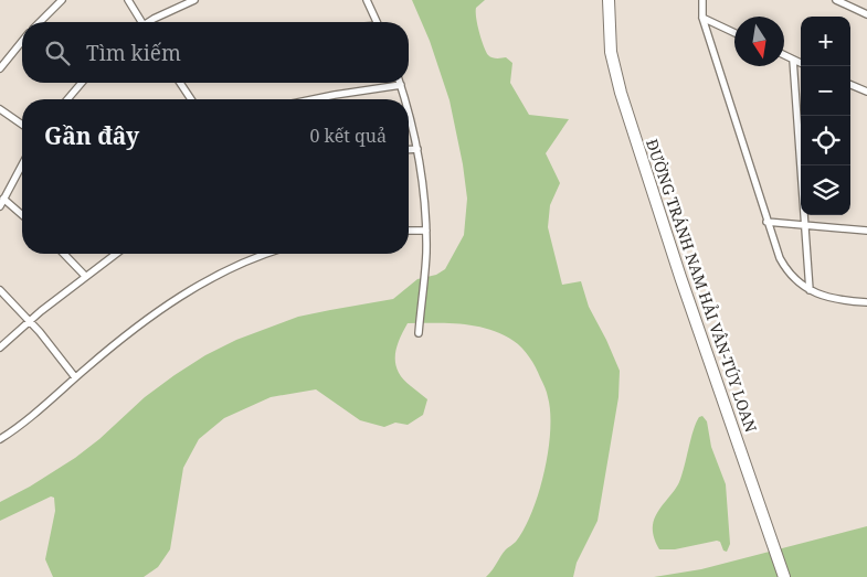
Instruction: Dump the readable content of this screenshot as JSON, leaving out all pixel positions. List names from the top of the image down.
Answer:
{
  "streets": {
    "highway": ["ĐƯỜNG TRÁNH NAM HẢI VÂN-TÚY LOAN"]
  },
  "north": "bottom",
  "page": {
    "map_buttons": ["+", "−"],
    "search": "Tìm kiếm",
    "heading": ["Gần đây", "0 kết quả"]
  }
}
